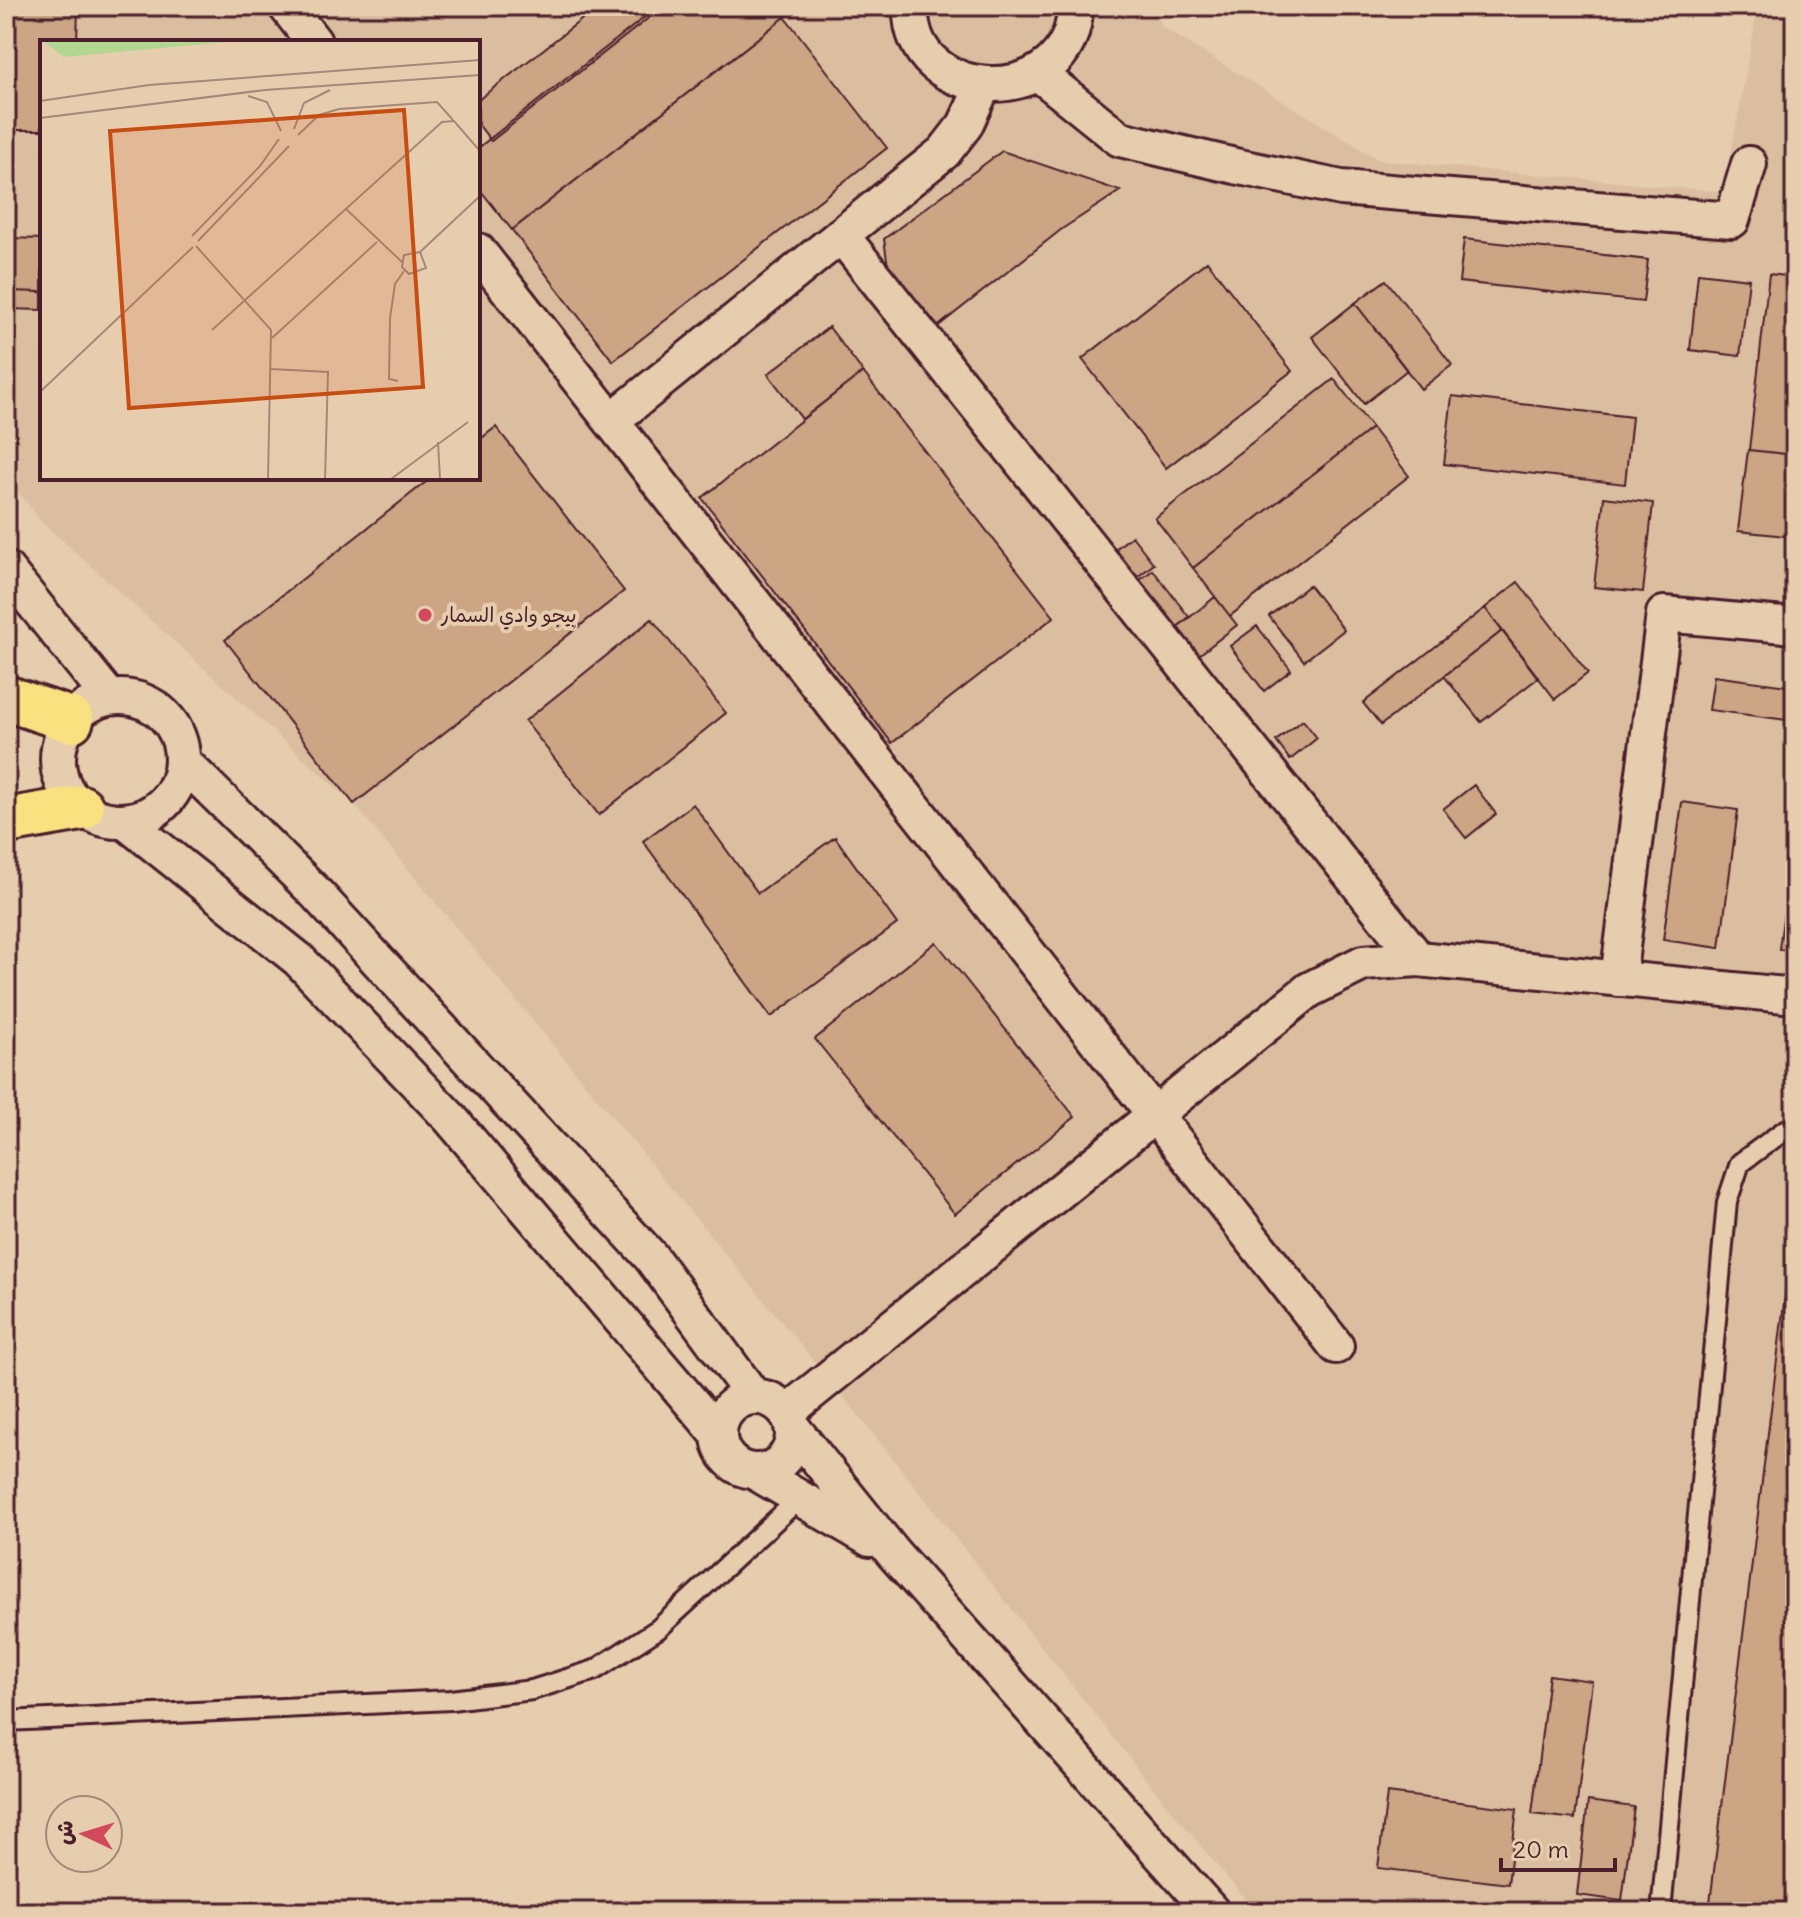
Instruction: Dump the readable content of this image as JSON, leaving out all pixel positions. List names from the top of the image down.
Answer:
{
  "places": ["بيجو وادي السمار"],
  "scale_bar": "20 m",
  "north": "left"
}
